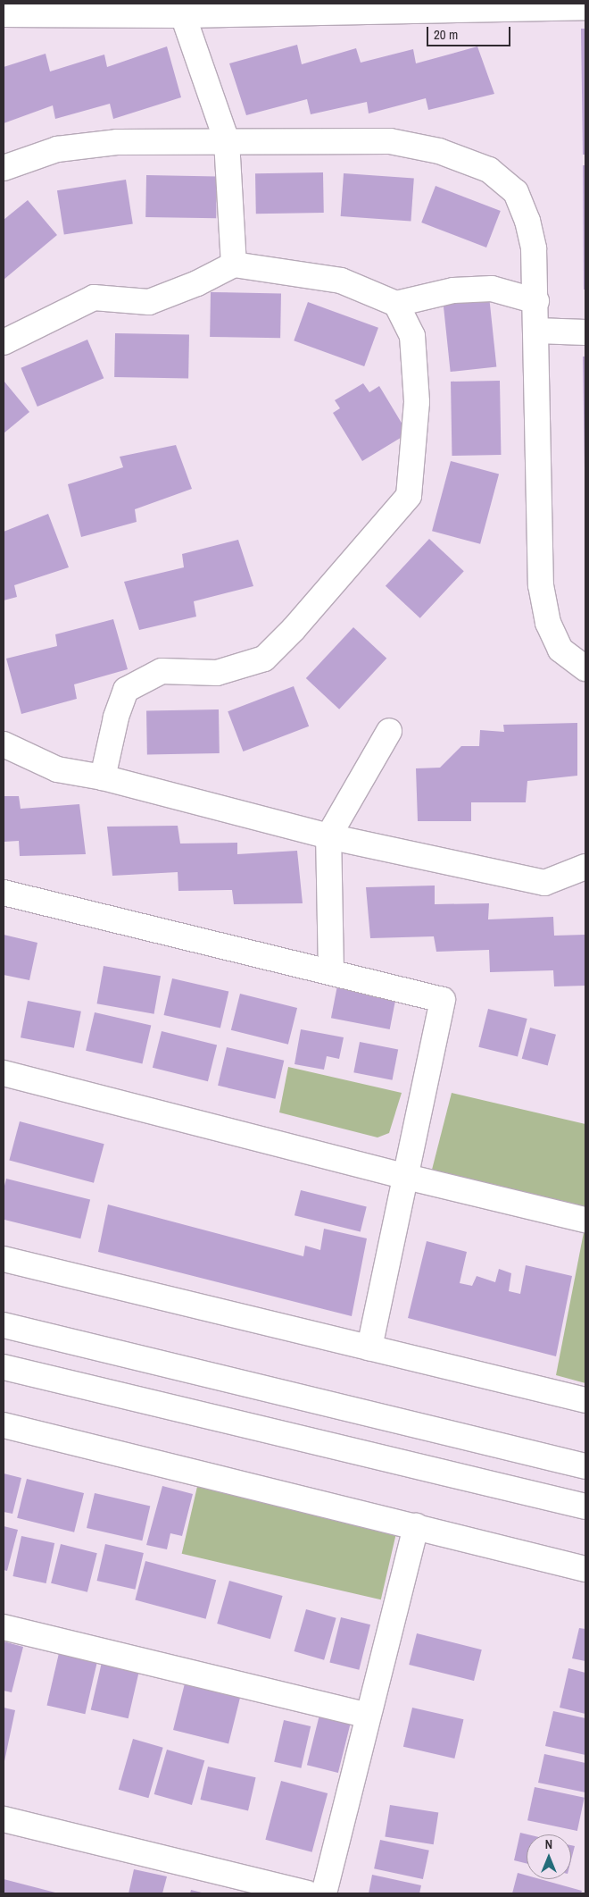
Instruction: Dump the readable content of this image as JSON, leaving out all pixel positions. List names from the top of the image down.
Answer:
{
  "scale_bar": "20 m",
  "north": "top"
}
